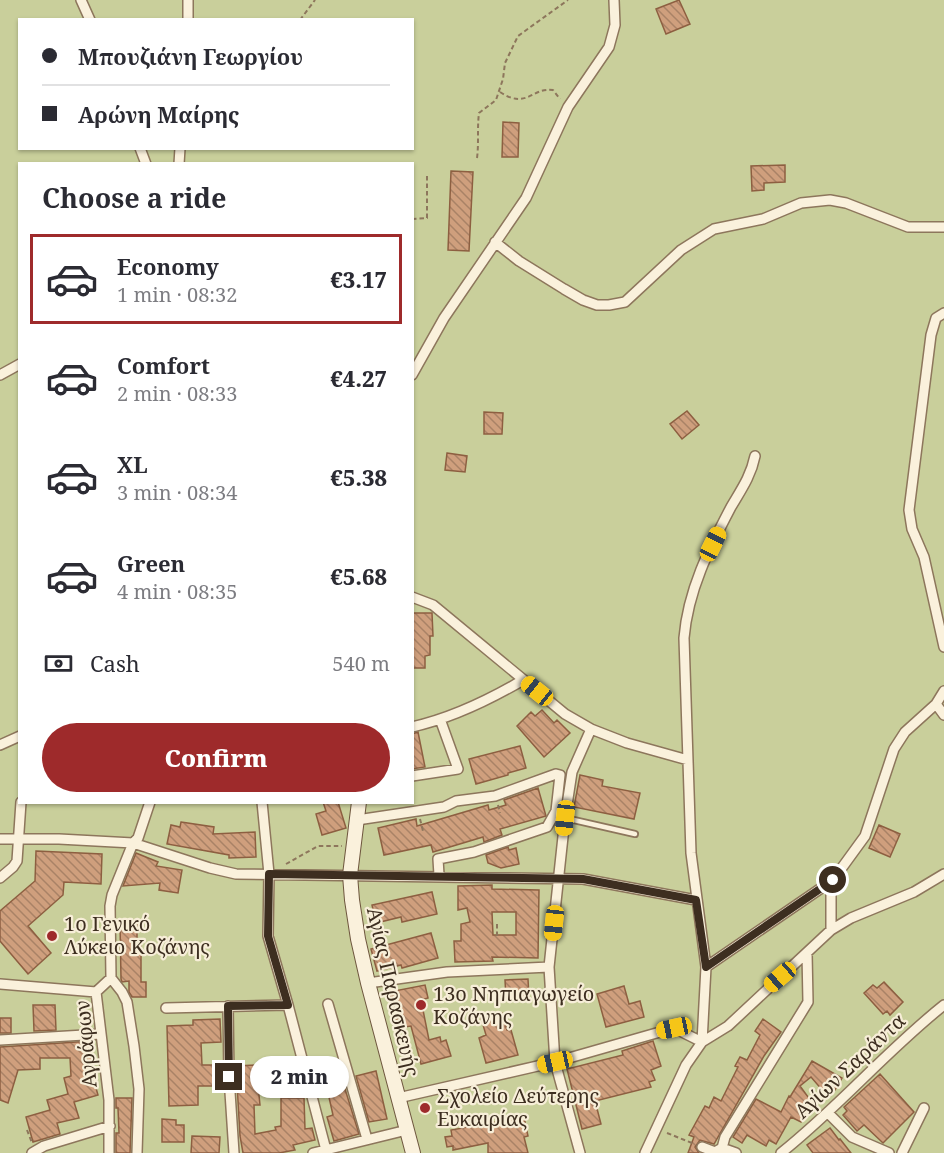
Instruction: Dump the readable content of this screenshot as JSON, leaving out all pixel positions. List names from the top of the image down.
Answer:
{
  "streets": {
    "street": ["Αγίας Παρασκευής", "Αγράφων", "Αγίων Σαράντα"]
  },
  "places": ["1ο Γενικό Λύκειο Κοζάνης", "13ο Νηπιαγωγείο Κοζάνης", "Σχολείο Δεύτερης Ευκαιρίας"],
  "page": {
    "banner": ["Μπουζιάνη Γεωργίου", "Αρώνη Μαίρης"],
    "heading": "Choose a ride",
    "list": [
      {
        "name": "Economy",
        "note": "1 min · 08:32",
        "value": "€3.17"
      },
      {
        "name": "Comfort",
        "note": "2 min · 08:33",
        "value": "€4.27"
      },
      {
        "name": "XL",
        "note": "3 min · 08:34",
        "value": "€5.38"
      },
      {
        "name": "Green",
        "note": "4 min · 08:35",
        "value": "€5.68"
      }
    ],
    "pay": ["Cash", "540 m"],
    "buttons": "Confirm",
    "bubble": "2 min"
  }
}
